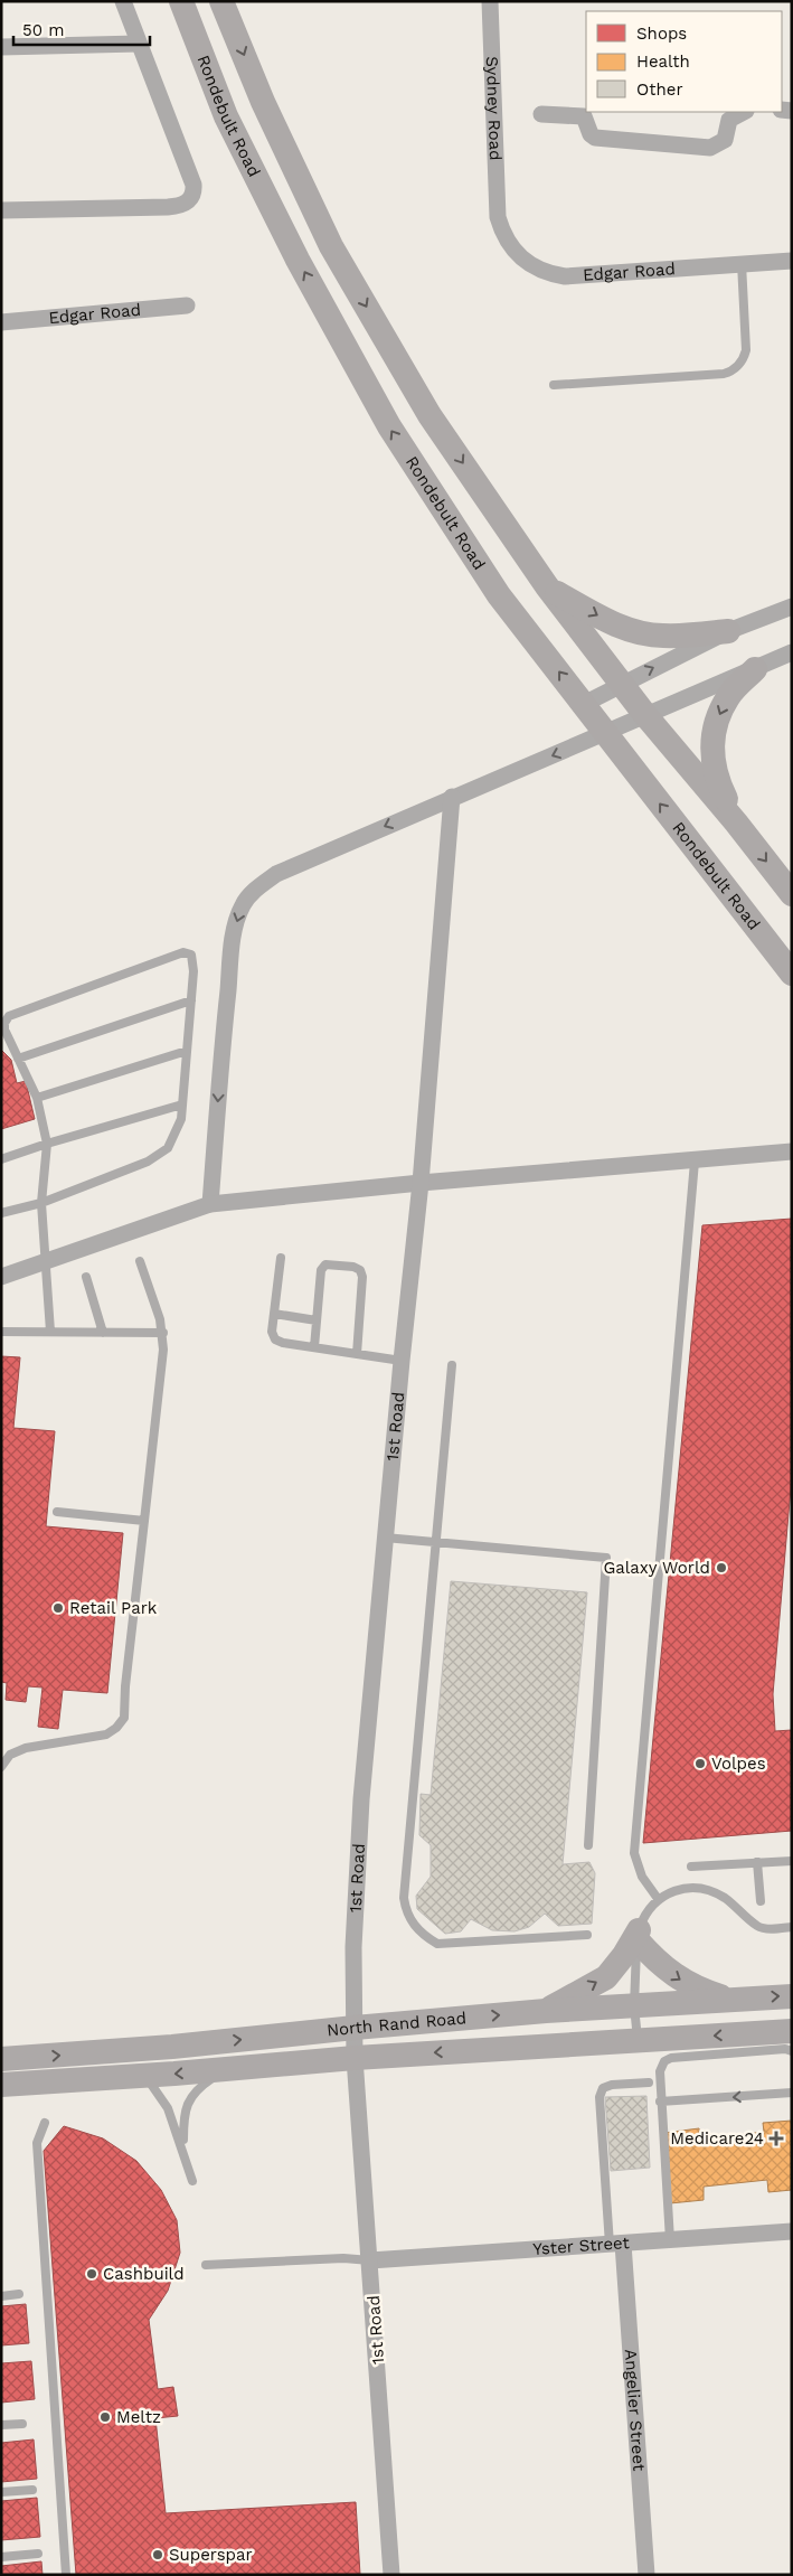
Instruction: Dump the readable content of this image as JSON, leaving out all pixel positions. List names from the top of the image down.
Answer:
{
  "streets": {
    "main road": ["Rondebult Road", "North Rand Road"],
    "street": [
      "Sydney Road",
      "Edgar Road",
      "1st Road",
      "Yster Street",
      "Angelier Street"
    ]
  },
  "crossings": [
    ["Sydney Road", "Edgar Road"],
    ["1st Road", "North Rand Road"],
    ["1st Road", "Yster Street"],
    ["Yster Street", "Angelier Street"]
  ],
  "places": {
    "other": [
      "Galaxy World",
      "Retail Park",
      "Volpes",
      "Cashbuild",
      "Meltz",
      "Superspar"
    ],
    "health": ["Medicare24"]
  },
  "legend": ["Shops", "Health", "Other"],
  "scale_bar": "50 m"
}
